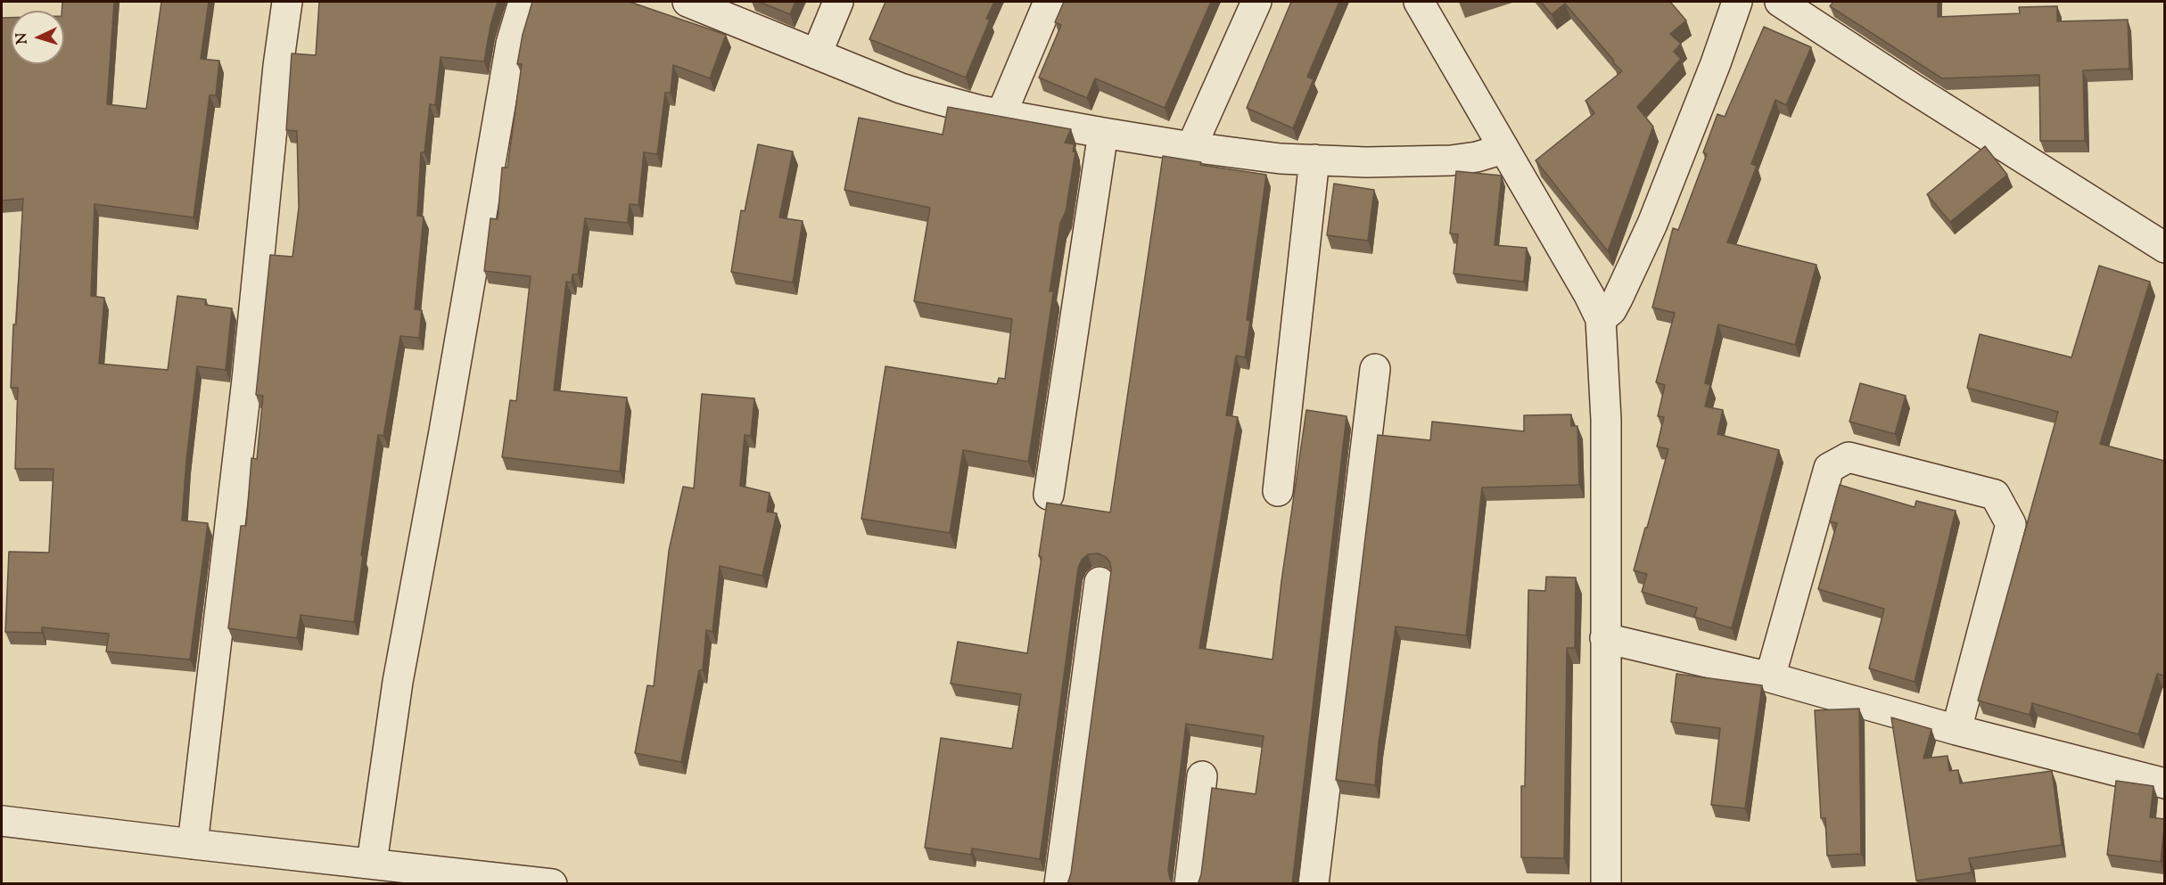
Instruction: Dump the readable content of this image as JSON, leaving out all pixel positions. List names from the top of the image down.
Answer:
{
  "north": "left"
}
